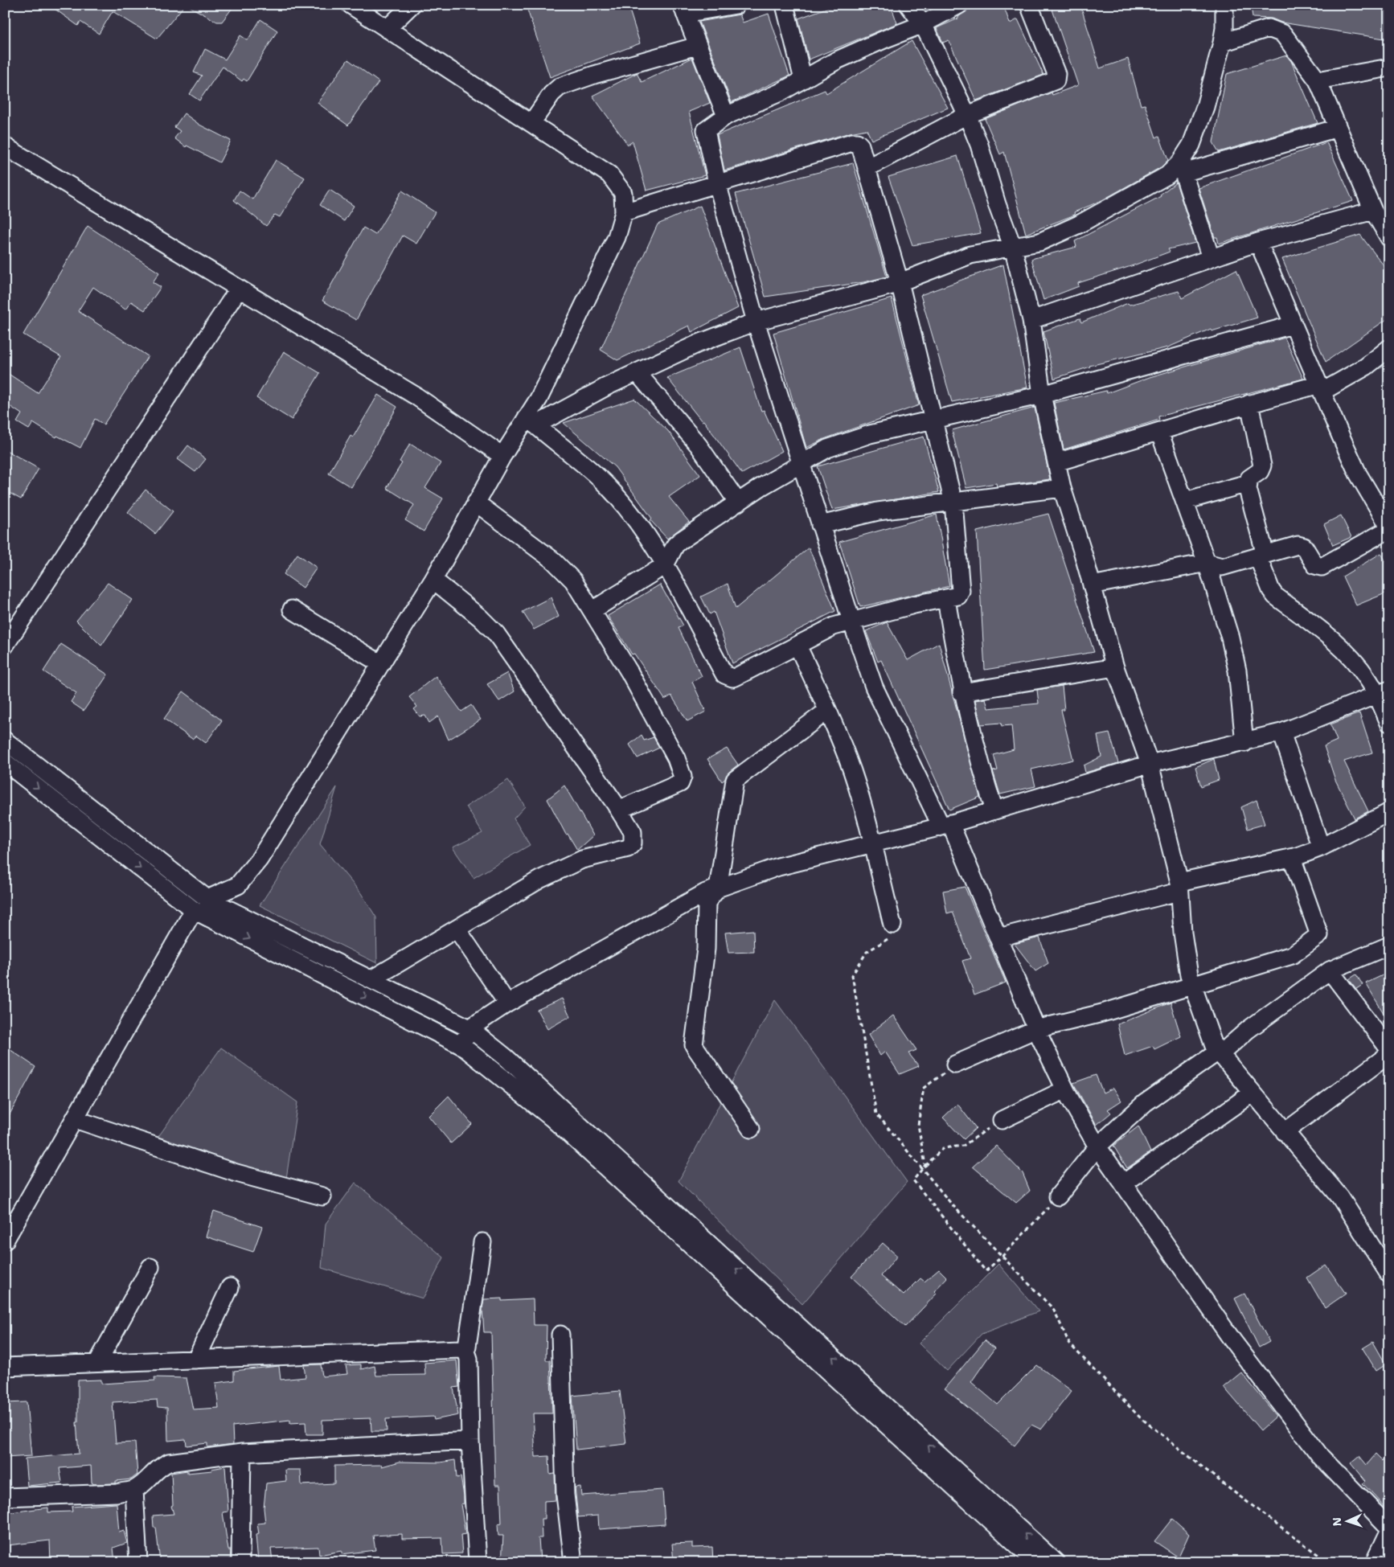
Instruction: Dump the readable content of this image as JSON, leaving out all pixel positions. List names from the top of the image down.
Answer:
{
  "north": "left"
}
